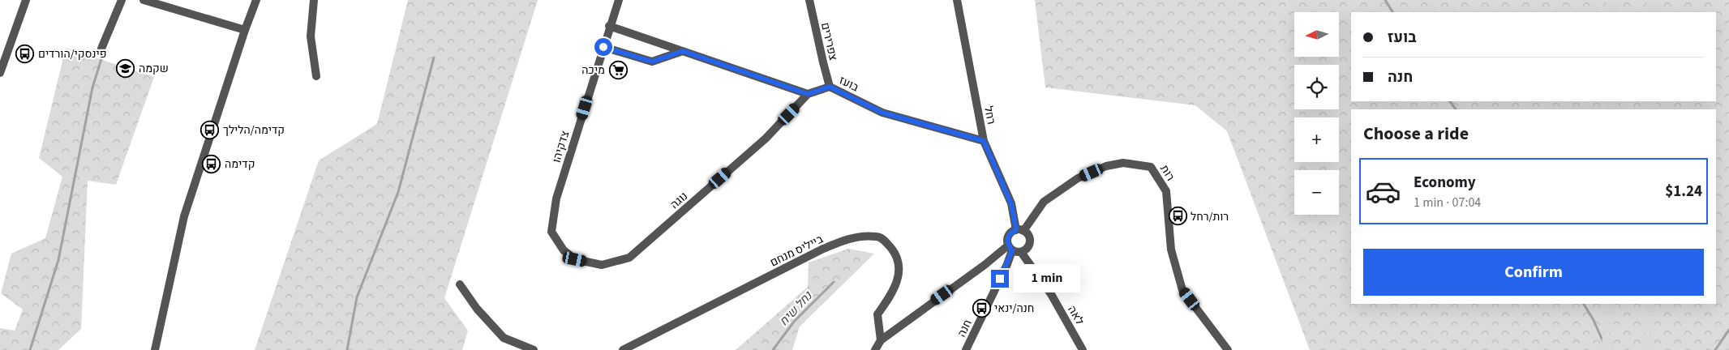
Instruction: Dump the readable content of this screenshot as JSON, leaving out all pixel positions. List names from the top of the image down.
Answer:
{
  "streets": {
    "street": [
      "צפרירים",
      "בועז",
      "רחל",
      "צדקיהו",
      "רות",
      "נוגה",
      "בייליס מנחם",
      "לאה",
      "חנה"
    ]
  },
  "crossings": [
    ["צפרירים", "בועז"],
    ["בועז", "רחל"],
    ["בועז", "נוגה"],
    ["רחל", "רות"],
    ["רחל", "לאה"],
    ["רחל", "חנה"],
    ["צדקיהו", "נוגה"],
    ["רות", "לאה"],
    ["רות", "חנה"],
    ["לאה", "חנה"]
  ],
  "water": ["נחל שיח"],
  "places": {
    "bus stop": [
      "פינסקי/הורדים",
      "קדימה/הלילך",
      "קדימה",
      "רות/רחל",
      "חנה/ינאי"
    ],
    "school or university": ["שקמה"],
    "supermarket": ["מיכה"]
  },
  "north": "left",
  "page": {
    "map_buttons": ["+", "−"],
    "banner": ["בועז", "חנה"],
    "heading": "Choose a ride",
    "list": [
      {
        "name": "Economy",
        "note": "1 min · 07:04",
        "value": "$1.24"
      }
    ],
    "buttons": "Confirm",
    "bubble": "1 min"
  }
}
